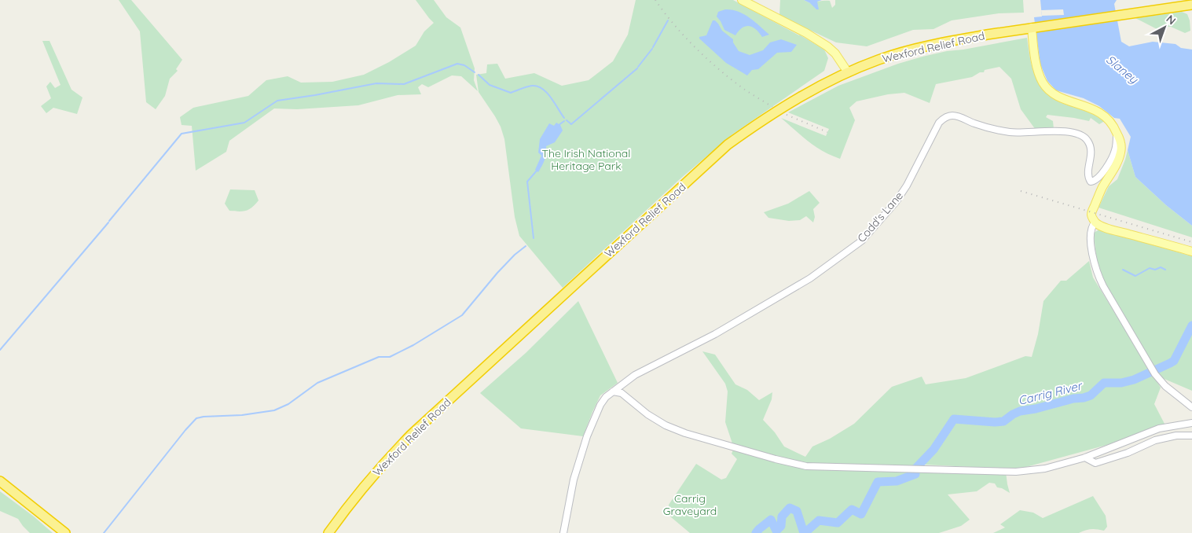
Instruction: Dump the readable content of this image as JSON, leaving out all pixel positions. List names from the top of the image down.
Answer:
{
  "streets": {
    "highway": ["Wexford Relief Road"],
    "street": ["Codd's Lane"]
  },
  "water": ["Slaney", "Carrig River"],
  "parks": ["The Irish National Heritage Park", "Carrig Graveyard"],
  "north": "top right"
}
